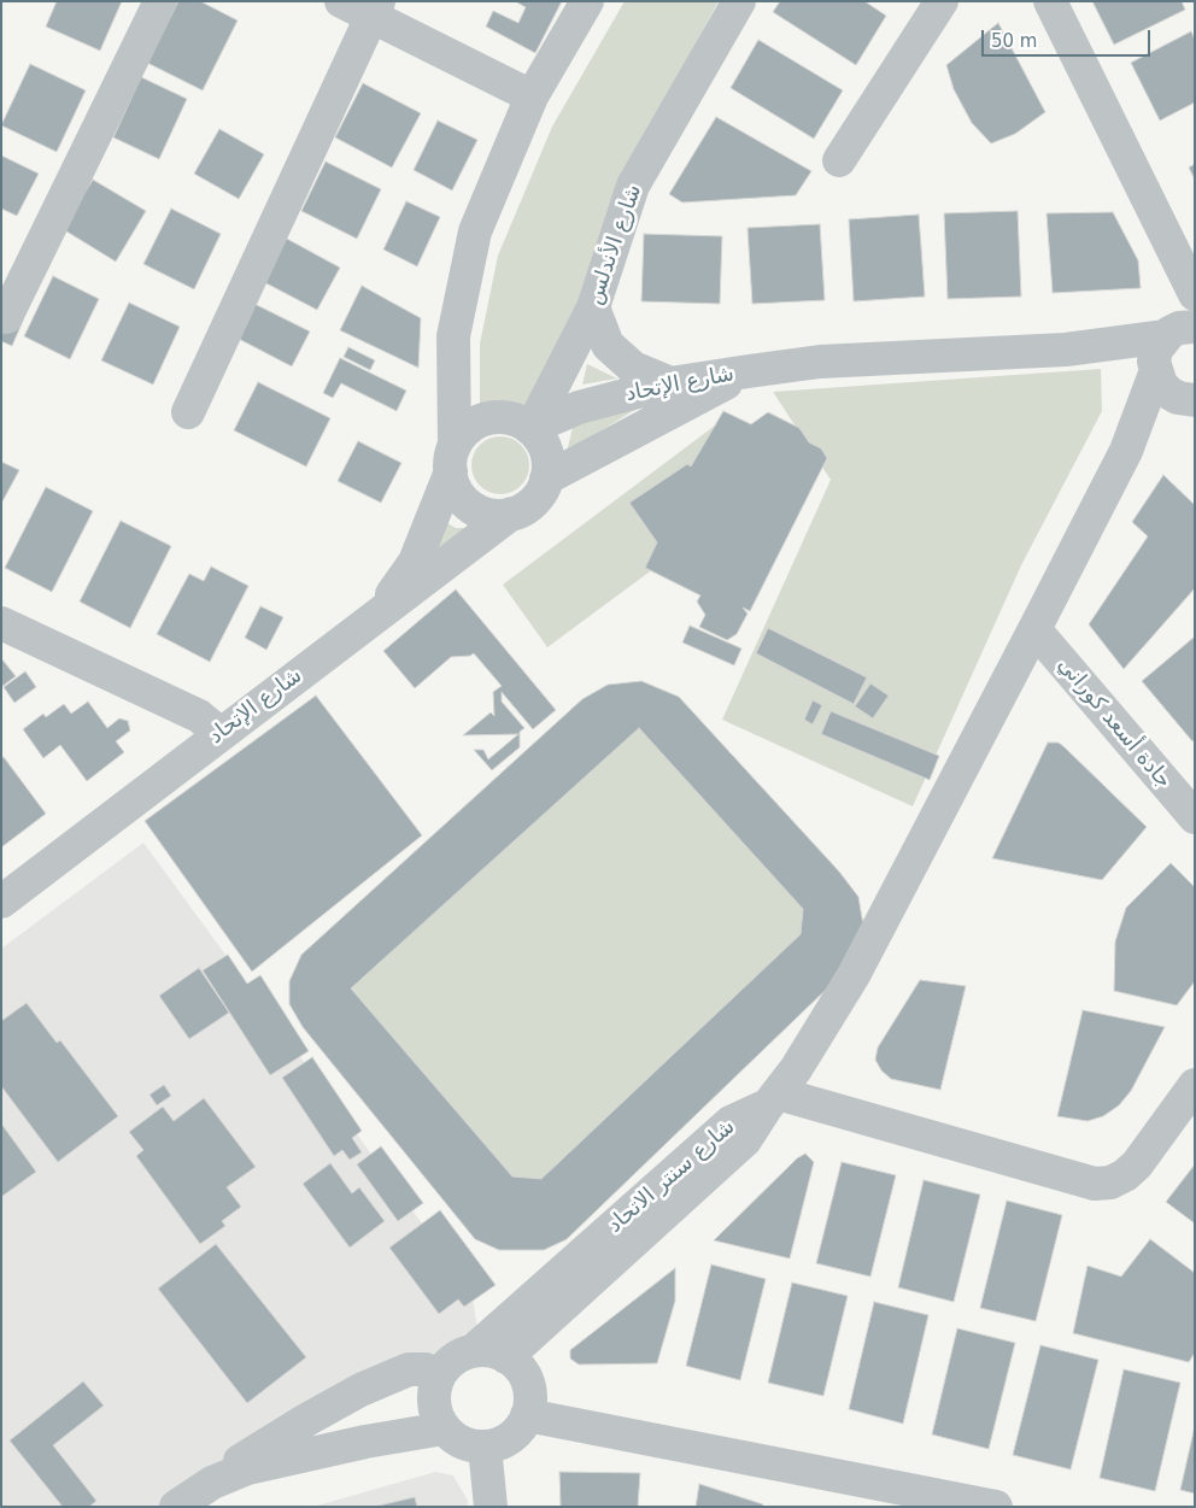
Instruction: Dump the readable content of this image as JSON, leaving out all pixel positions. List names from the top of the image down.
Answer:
{
  "streets": {
    "street": [
      "شارع الأندلس",
      "شارع الإتحاد",
      "جادة أسعد كوراني",
      "شارع سنتر الاتحاد"
    ]
  },
  "crossings": [
    ["شارع الأندلس", "شارع الإتحاد"]
  ],
  "scale_bar": "50 m"
}
